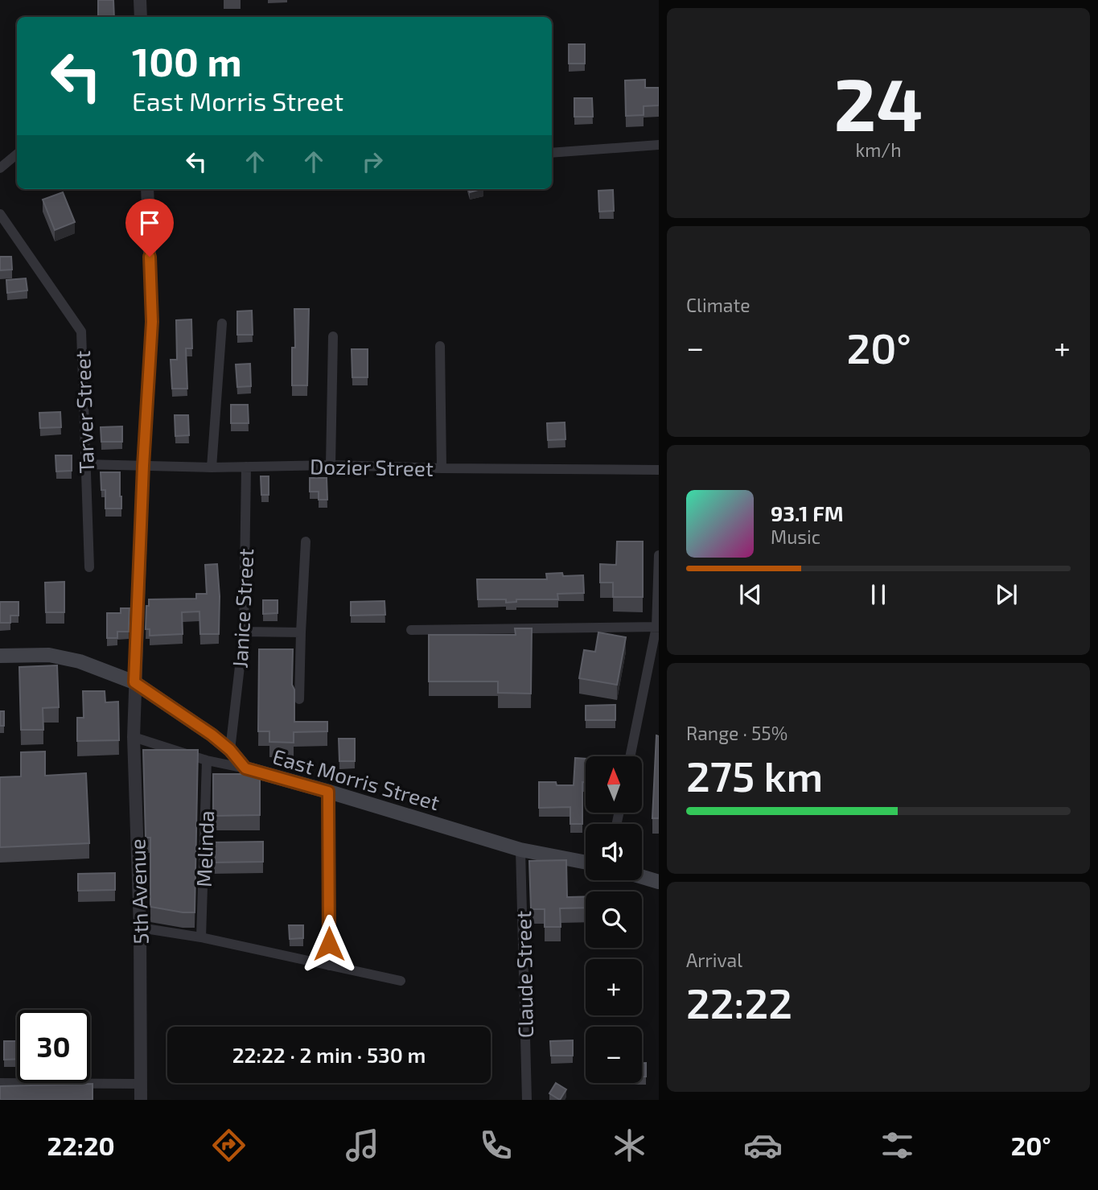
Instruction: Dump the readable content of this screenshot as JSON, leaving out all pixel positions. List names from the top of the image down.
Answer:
{
  "streets": {
    "main road": ["East Morris Street"],
    "street": [
      "Tarver Street",
      "Dozier Street",
      "Janice Street",
      "Melinda",
      "5th Avenue",
      "Claude Street"
    ]
  },
  "crossings": [
    ["Tarver Street", "Dozier Street"],
    ["Dozier Street", "Janice Street"],
    ["Dozier Street", "5th Avenue"],
    ["Janice Street", "East Morris Street"],
    ["East Morris Street", "5th Avenue"],
    ["East Morris Street", "Claude Street"]
  ],
  "north": "top",
  "page": {
    "tile": [
      ["24", "km/h"],
      "Climate",
      ["Range · 55%", "275 km"],
      ["Arrival", "22:22"]
    ],
    "turn": ["100 m", "East Morris Street"],
    "heat": ["−", "20°", "+"],
    "song": ["93.1 FM", "Music"],
    "map_buttons": ["+", "−"],
    "limit": "30",
    "trip": "22:22 · 2 min · 530 m",
    "tabs": ["22:20", "20°"]
  }
}
